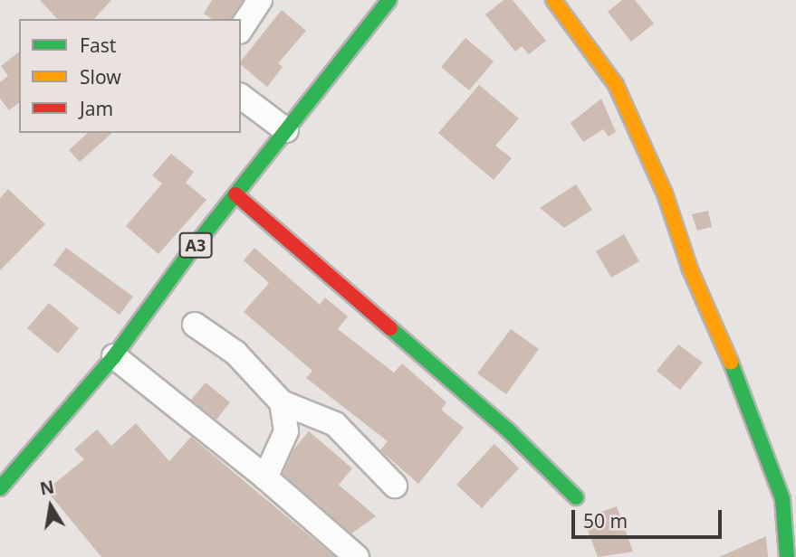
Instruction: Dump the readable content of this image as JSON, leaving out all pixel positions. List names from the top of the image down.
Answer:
{
  "streets": {
    "main road": ["A3"]
  },
  "legend": ["Fast", "Slow", "Jam"],
  "scale_bar": "50 m",
  "north": "top"
}
